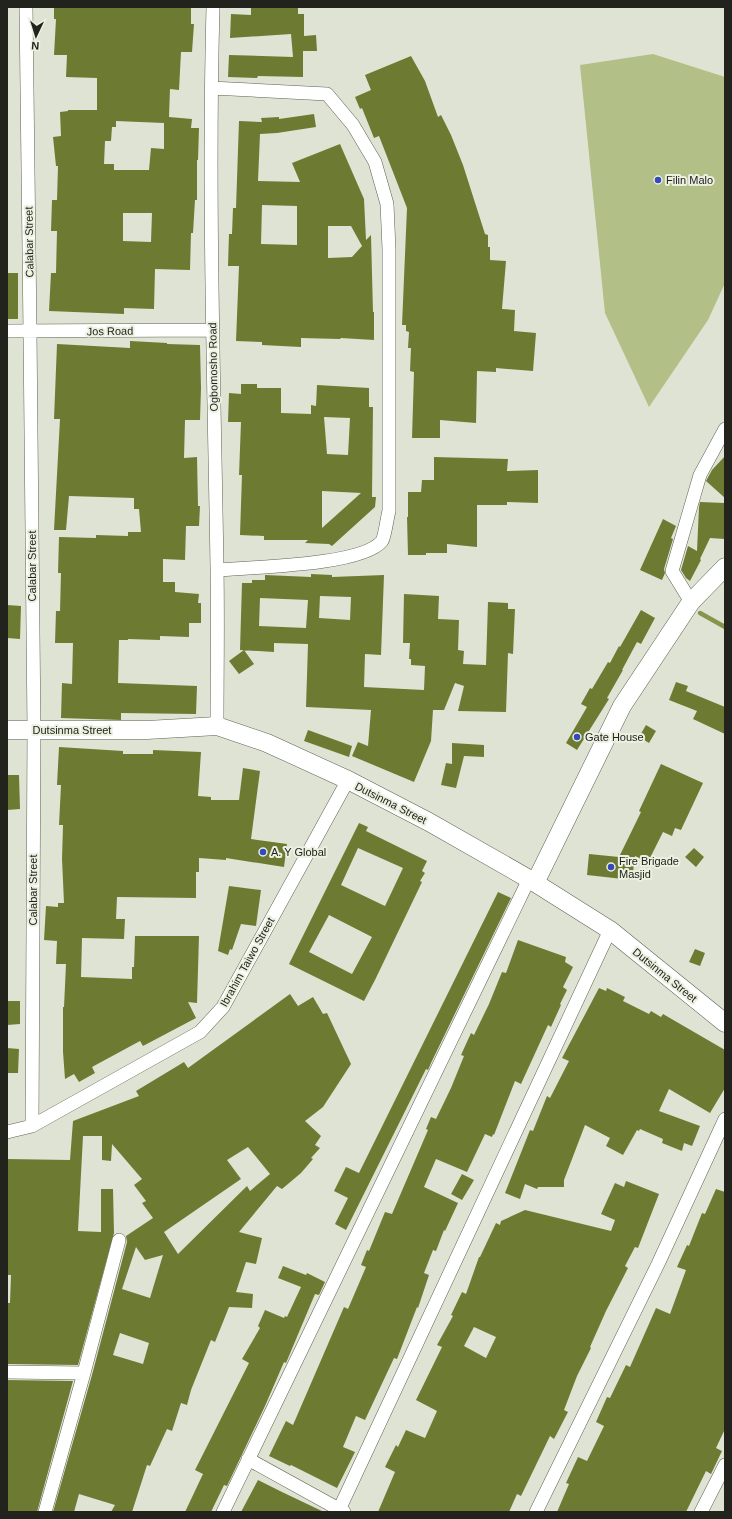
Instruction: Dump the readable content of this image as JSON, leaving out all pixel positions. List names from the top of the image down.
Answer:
{
  "streets": {
    "street": [
      "Calabar Street",
      "Jos Road",
      "Ogbomosho Road",
      "Dutsinma Street",
      "Ibrahim Taiwo Street"
    ]
  },
  "crossings": [
    ["Calabar Street", "Jos Road"],
    ["Calabar Street", "Dutsinma Street"],
    ["Calabar Street", "Ibrahim Taiwo Street"],
    ["Jos Road", "Ogbomosho Road"],
    ["Ogbomosho Road", "Dutsinma Street"],
    ["Dutsinma Street", "Ibrahim Taiwo Street"]
  ],
  "places": [
    "Filin Malo",
    "Gate House",
    "A. Y Global",
    "Fire Brigade Masjid"
  ],
  "north": "bottom"
}
